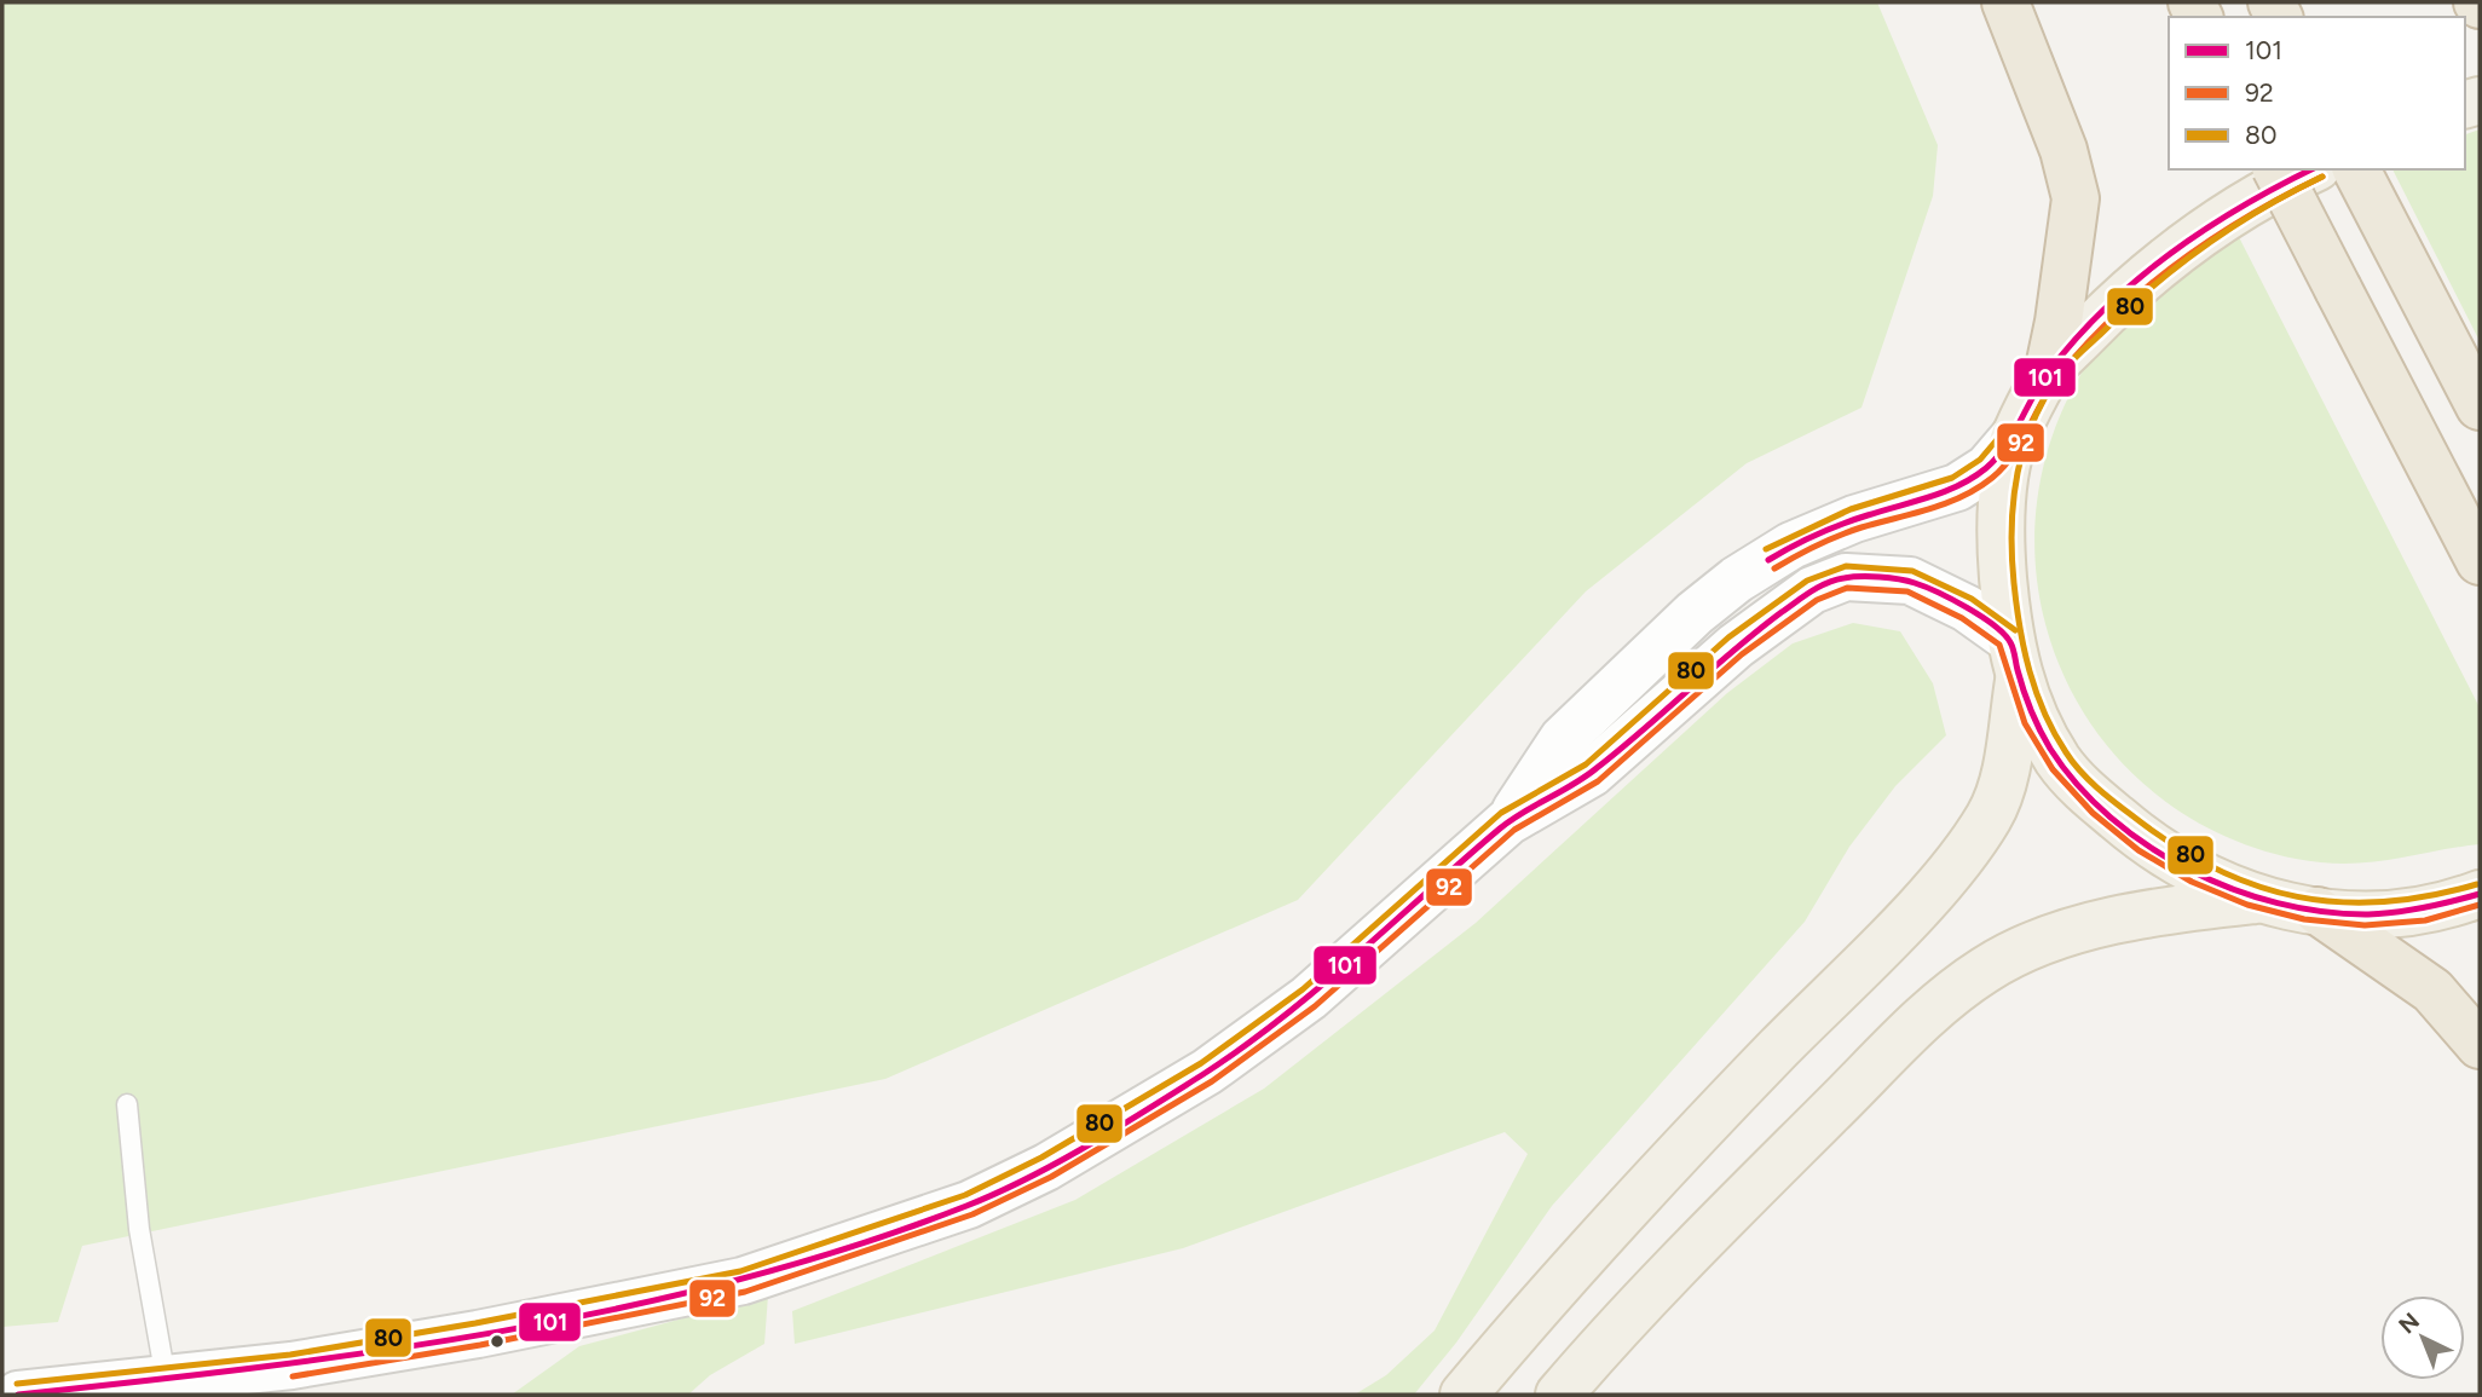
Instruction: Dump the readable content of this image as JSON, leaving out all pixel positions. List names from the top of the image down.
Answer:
{
  "lines": ["transit line 101", "transit line 92", "transit line 80"],
  "legend": ["101", "92", "80"],
  "north": "top left"
}
